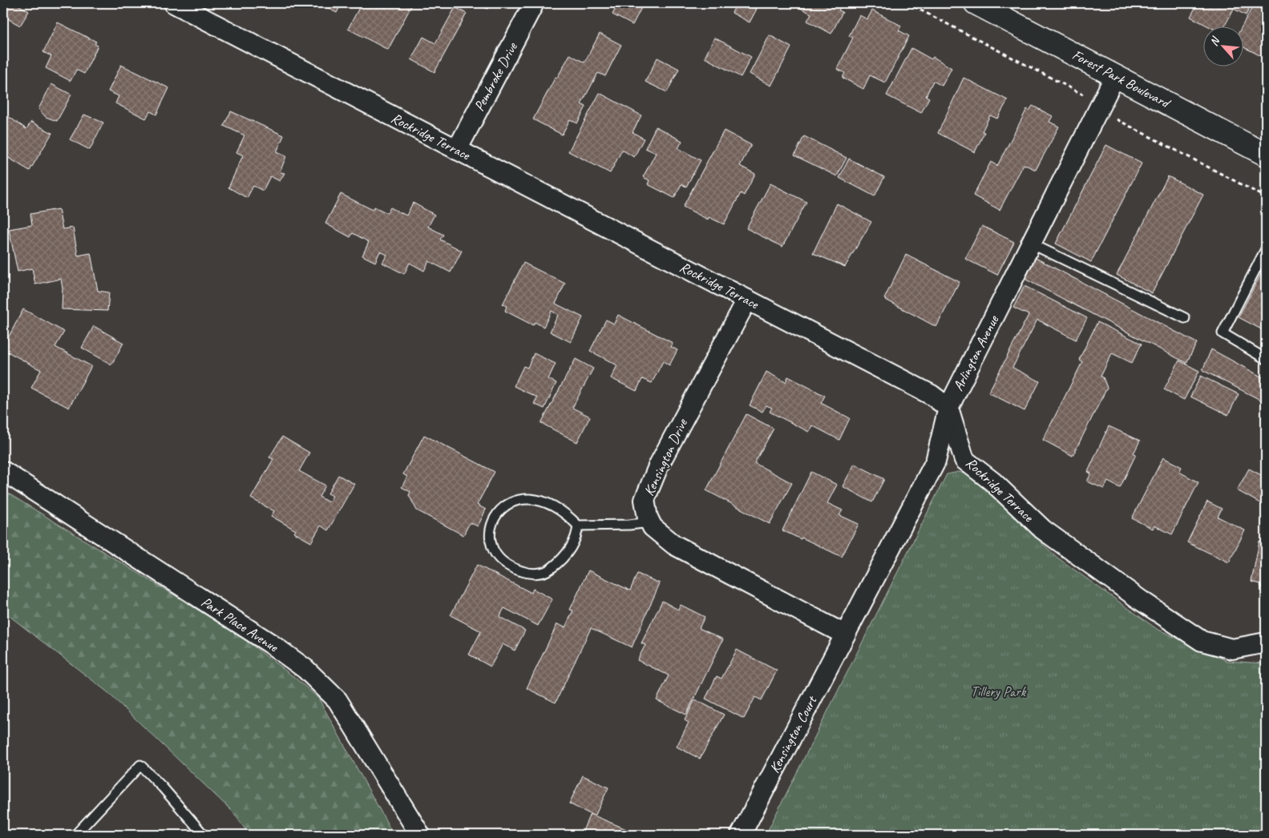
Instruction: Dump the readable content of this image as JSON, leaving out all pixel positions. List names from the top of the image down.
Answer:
{
  "streets": {
    "main road": ["Forest Park Boulevard"],
    "street": [
      "Pembroke Drive",
      "Rockridge Terrace",
      "Arlington Avenue",
      "Kensington Drive",
      "Park Place Avenue",
      "Kensington Court"
    ]
  },
  "crossings": [
    ["Pembroke Drive", "Rockridge Terrace"],
    ["Forest Park Boulevard", "Arlington Avenue"],
    ["Rockridge Terrace", "Arlington Avenue"],
    ["Rockridge Terrace", "Kensington Drive"],
    ["Arlington Avenue", "Kensington Court"]
  ],
  "parks": ["Tillery Park"],
  "north": "top left"
}
